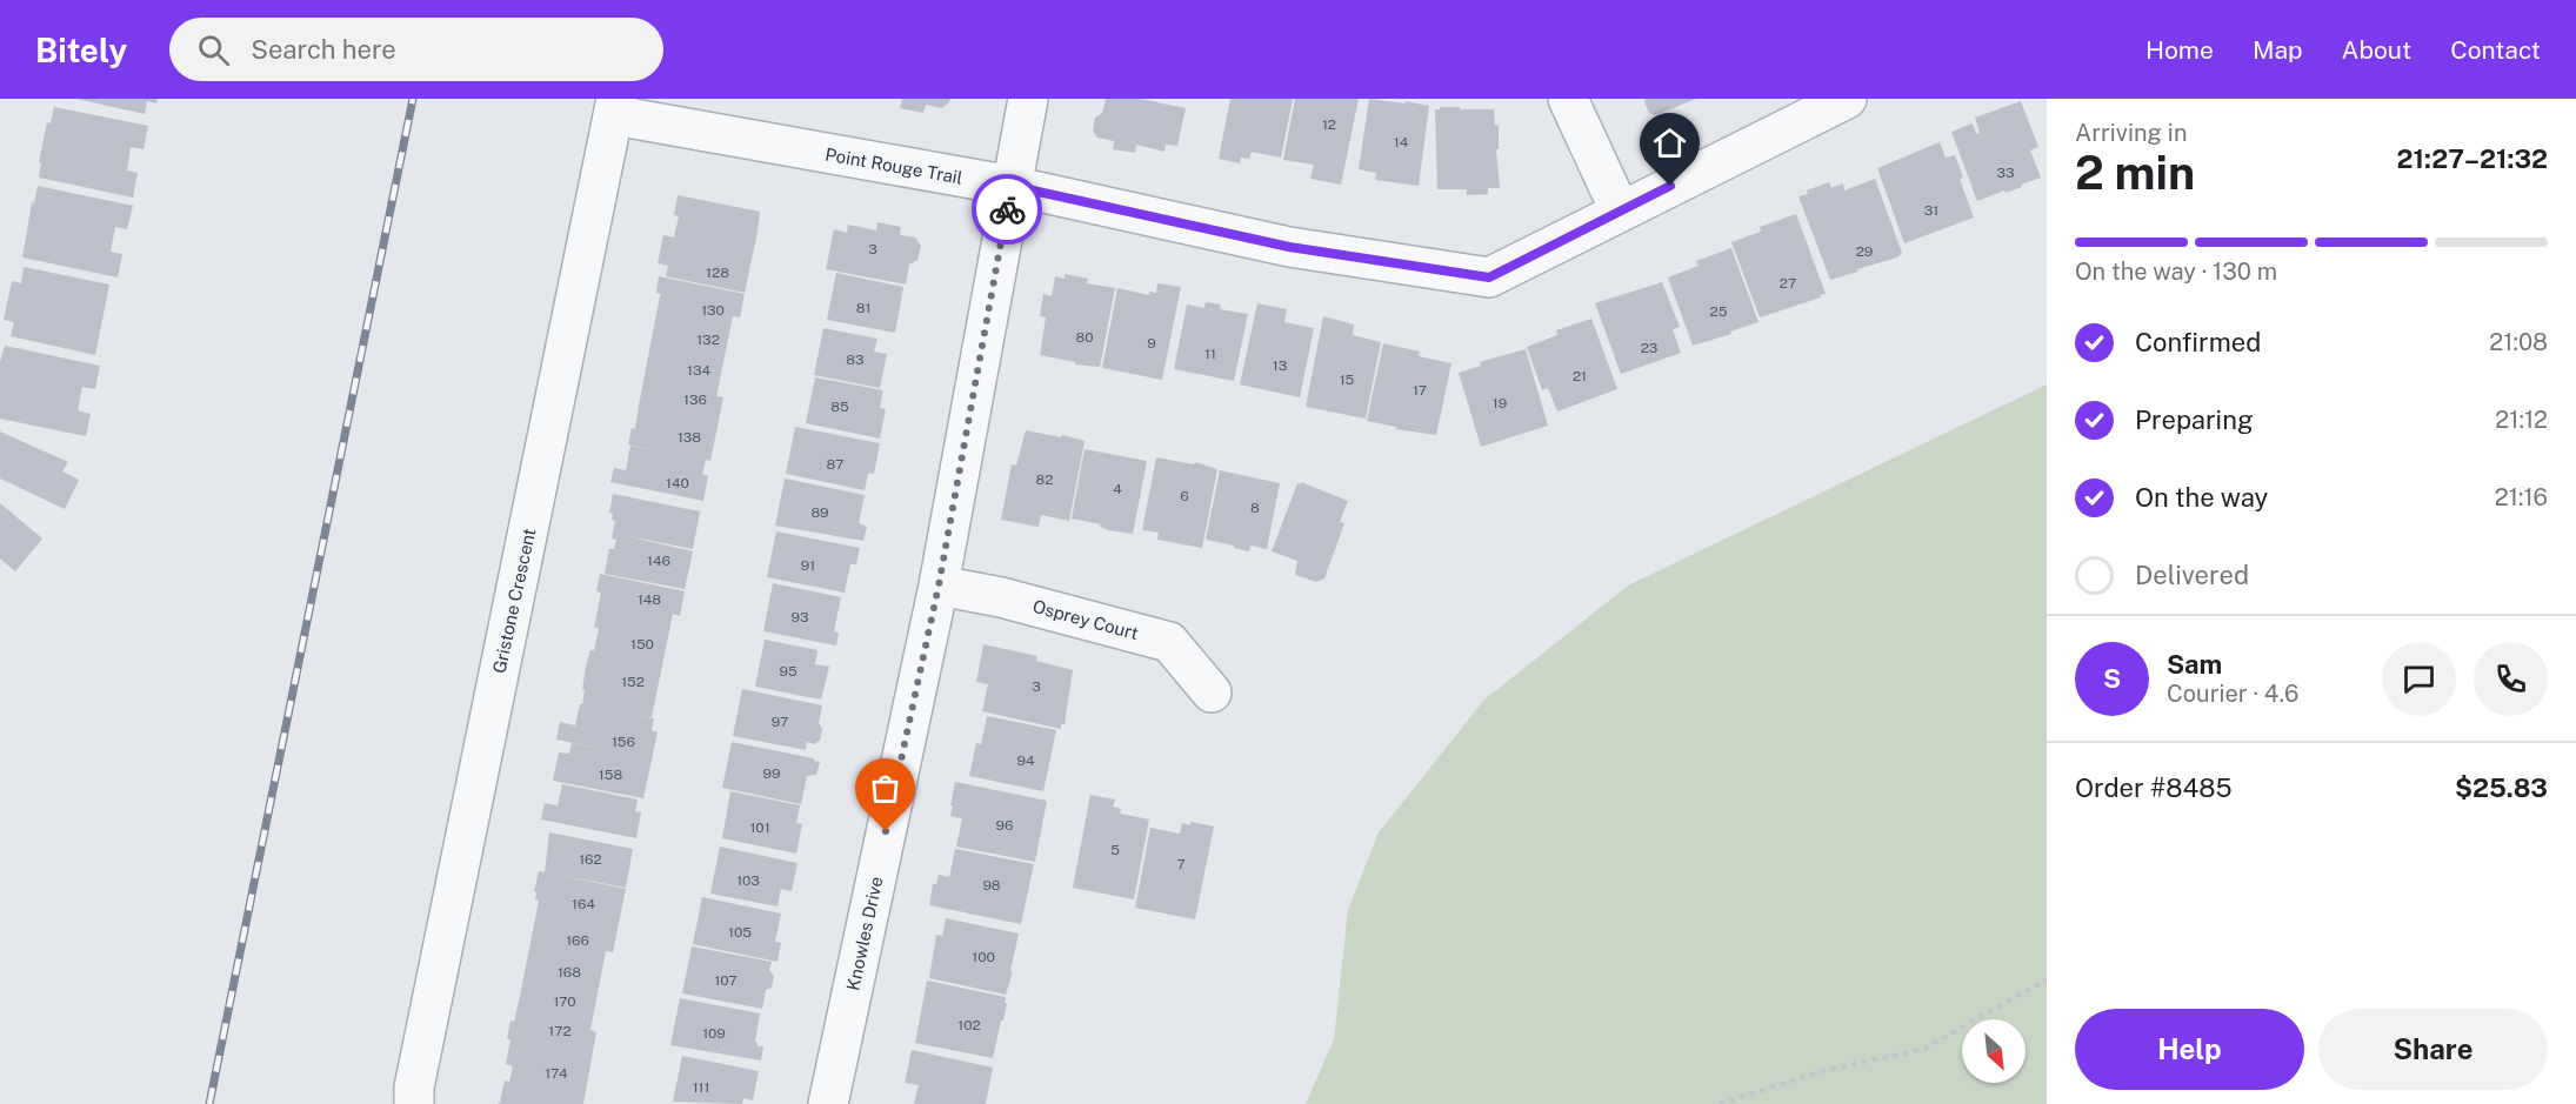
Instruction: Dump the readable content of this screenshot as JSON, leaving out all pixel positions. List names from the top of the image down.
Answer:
{
  "streets": {
    "street": [
      "Point Rouge Trail",
      "Gristone Crescent",
      "Osprey Court",
      "Knowles Drive"
    ]
  },
  "crossings": [
    ["Point Rouge Trail", "Gristone Crescent"],
    ["Point Rouge Trail", "Knowles Drive"],
    ["Osprey Court", "Knowles Drive"]
  ],
  "house_numbers": [
    "12",
    "14",
    "33",
    "31",
    "3",
    "29",
    "128",
    "27",
    "81",
    "130",
    "25",
    "80",
    "132",
    "9",
    "23",
    "11",
    "83",
    "13",
    "134",
    "21",
    "15",
    "17",
    "136",
    "19",
    "85",
    "138",
    "87",
    "82",
    "140",
    "4",
    "6",
    "8",
    "89",
    "146",
    "91",
    "148",
    "93",
    "150",
    "95",
    "152",
    "3",
    "97",
    "156",
    "94",
    "99",
    "158",
    "96",
    "101",
    "5",
    "162",
    "7",
    "103",
    "98",
    "164",
    "105",
    "166",
    "100",
    "168",
    "107",
    "170",
    "102",
    "172",
    "109",
    "174",
    "111"
  ],
  "north": "bottom right",
  "page": {
    "header": "Bitely",
    "search": "Search here",
    "nav": [
      "Home",
      "Map",
      "About",
      "Contact"
    ],
    "heading": ["2 min", "Arriving in", "21:27–21:32"],
    "panel": [
      "Sam",
      "Courier · 4.6",
      "Order #8485",
      "$25.83"
    ],
    "bar": "On the way · 130 m",
    "list": [
      ["Confirmed", "21:08"],
      ["Preparing", "21:12"],
      ["On the way", "21:16"],
      "Delivered"
    ],
    "round": "S",
    "buttons": ["Help", "Share"]
  }
}
